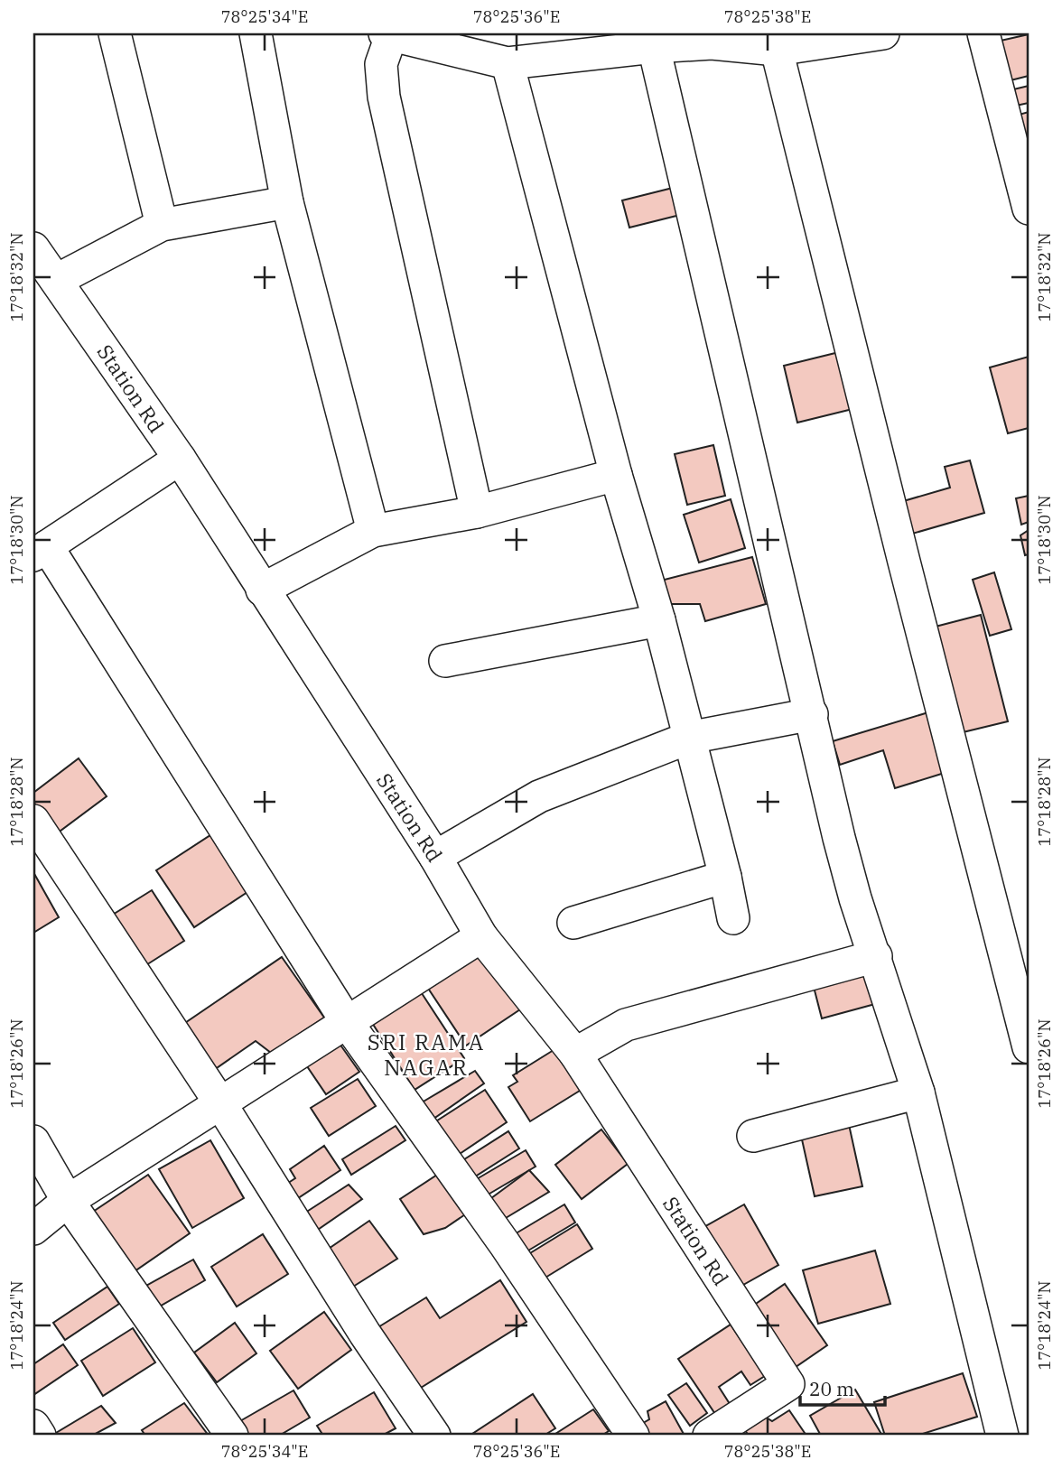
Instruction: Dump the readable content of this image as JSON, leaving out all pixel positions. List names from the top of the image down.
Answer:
{
  "streets": {
    "street": ["Station Rd"]
  },
  "districts": ["SRI RAMA NAGAR"],
  "scale_bar": "20 m",
  "coordinates": [
    "78°25'34\"E",
    "78°25'36\"E",
    "78°25'38\"E",
    "17°18'32\"N",
    "17°18'30\"N",
    "17°18'28\"N",
    "17°18'26\"N",
    "17°18'24\"N"
  ]
}
